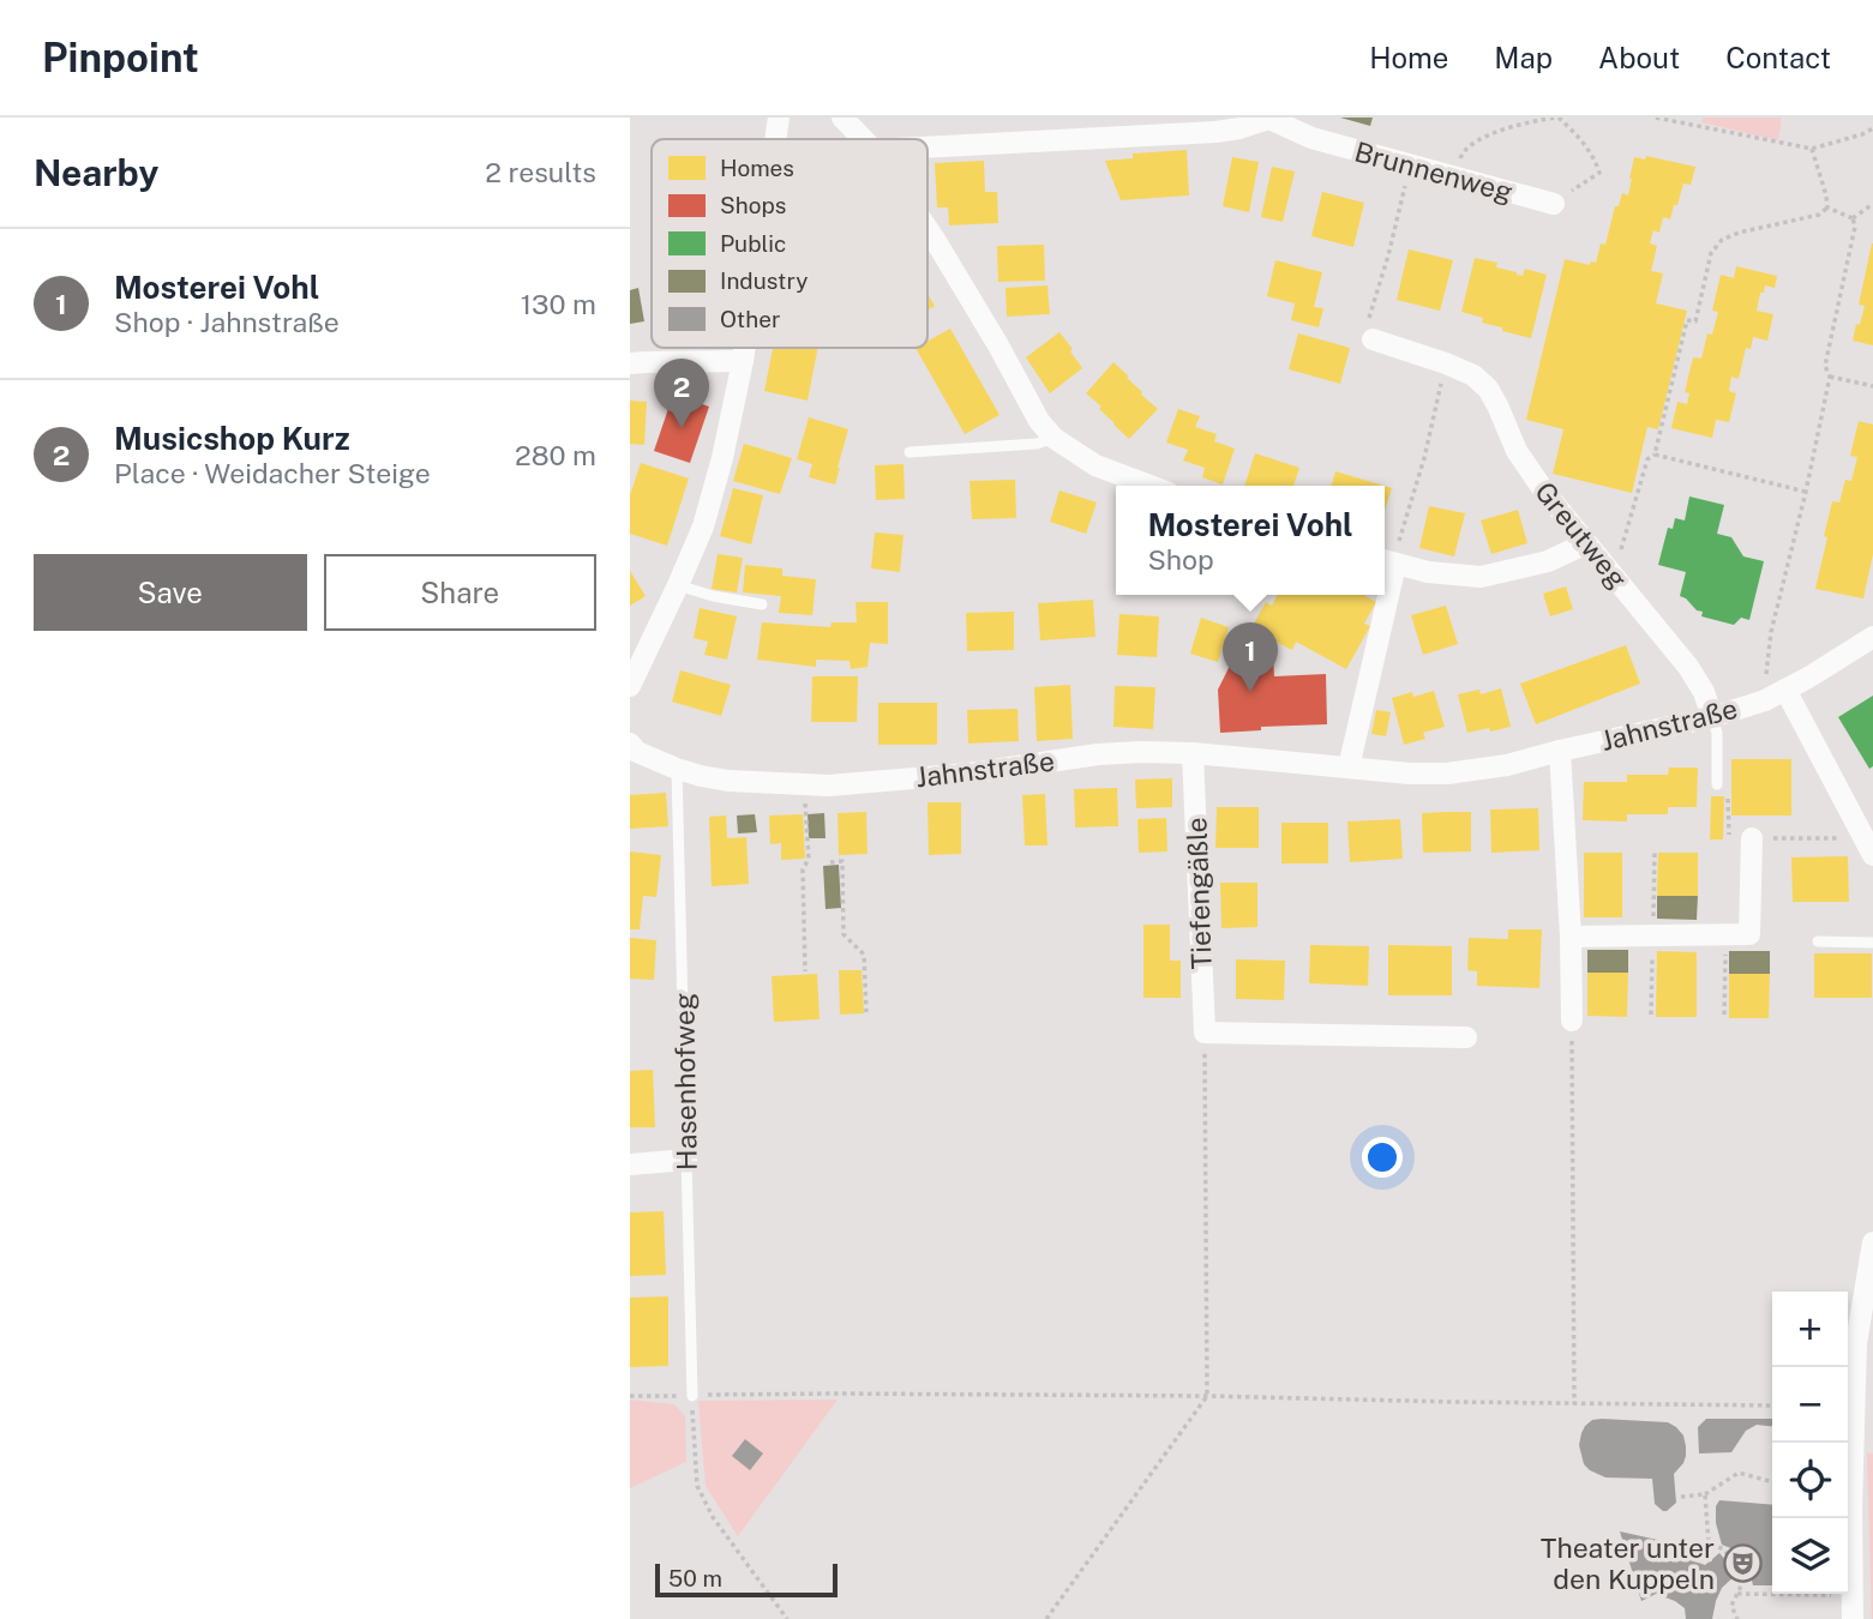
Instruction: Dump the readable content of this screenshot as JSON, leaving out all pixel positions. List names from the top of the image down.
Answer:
{
  "streets": {
    "street": [
      "Brunnenweg",
      "Greutweg",
      "Jahnstraße",
      "Tiefengäßle"
    ],
    "lane": ["Hasenhofweg"]
  },
  "crossings": [
    ["Greutweg", "Jahnstraße"],
    ["Jahnstraße", "Tiefengäßle"],
    ["Jahnstraße", "Hasenhofweg"]
  ],
  "places": {
    "theatre": ["Theater unter den Kuppeln"]
  },
  "legend": [
    "Homes",
    "Shops",
    "Public",
    "Industry",
    "Other"
  ],
  "scale_bar": "50 m",
  "page": {
    "header": "Pinpoint",
    "nav": [
      "Home",
      "Map",
      "About",
      "Contact"
    ],
    "heading": ["Nearby", "2 results"],
    "list": [
      {
        "mark": "1",
        "name": "Mosterei Vohl",
        "note": "Shop · Jahnstraße",
        "value": "130 m"
      },
      {
        "mark": "2",
        "name": "Musicshop Kurz",
        "note": "Place · Weidacher Steige",
        "value": "280 m"
      }
    ],
    "pins": ["2", "1"],
    "popup": ["Mosterei Vohl", "Shop"],
    "buttons": ["Save", "Share"],
    "map_buttons": ["+", "−"],
    "scale": "50 m"
  }
}
